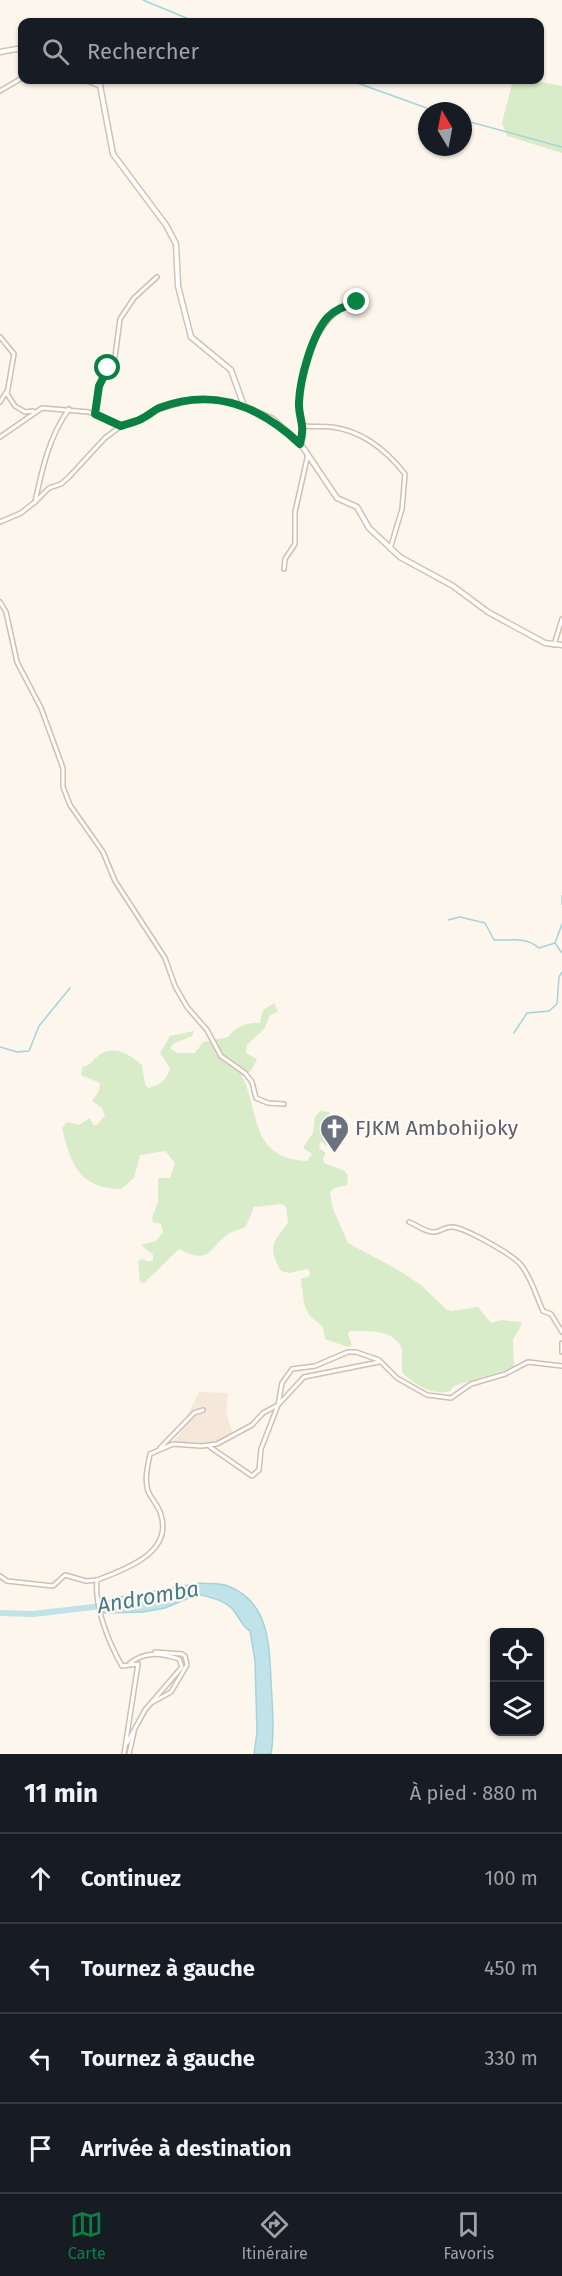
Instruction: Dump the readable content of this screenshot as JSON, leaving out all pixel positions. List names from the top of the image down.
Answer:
{
  "water": ["Andromba"],
  "places": {
    "church": ["FJKM Ambohijoky"]
  },
  "north": "top",
  "page": {
    "search": "Rechercher",
    "heading": ["11 min", "À pied · 880 m"],
    "list": [
      ["Continuez", "100 m"],
      ["Tournez à gauche", "450 m"],
      ["Tournez à gauche", "330 m"],
      "Arrivée à destination"
    ],
    "nav": ["Carte", "Itinéraire", "Favoris"]
  }
}
